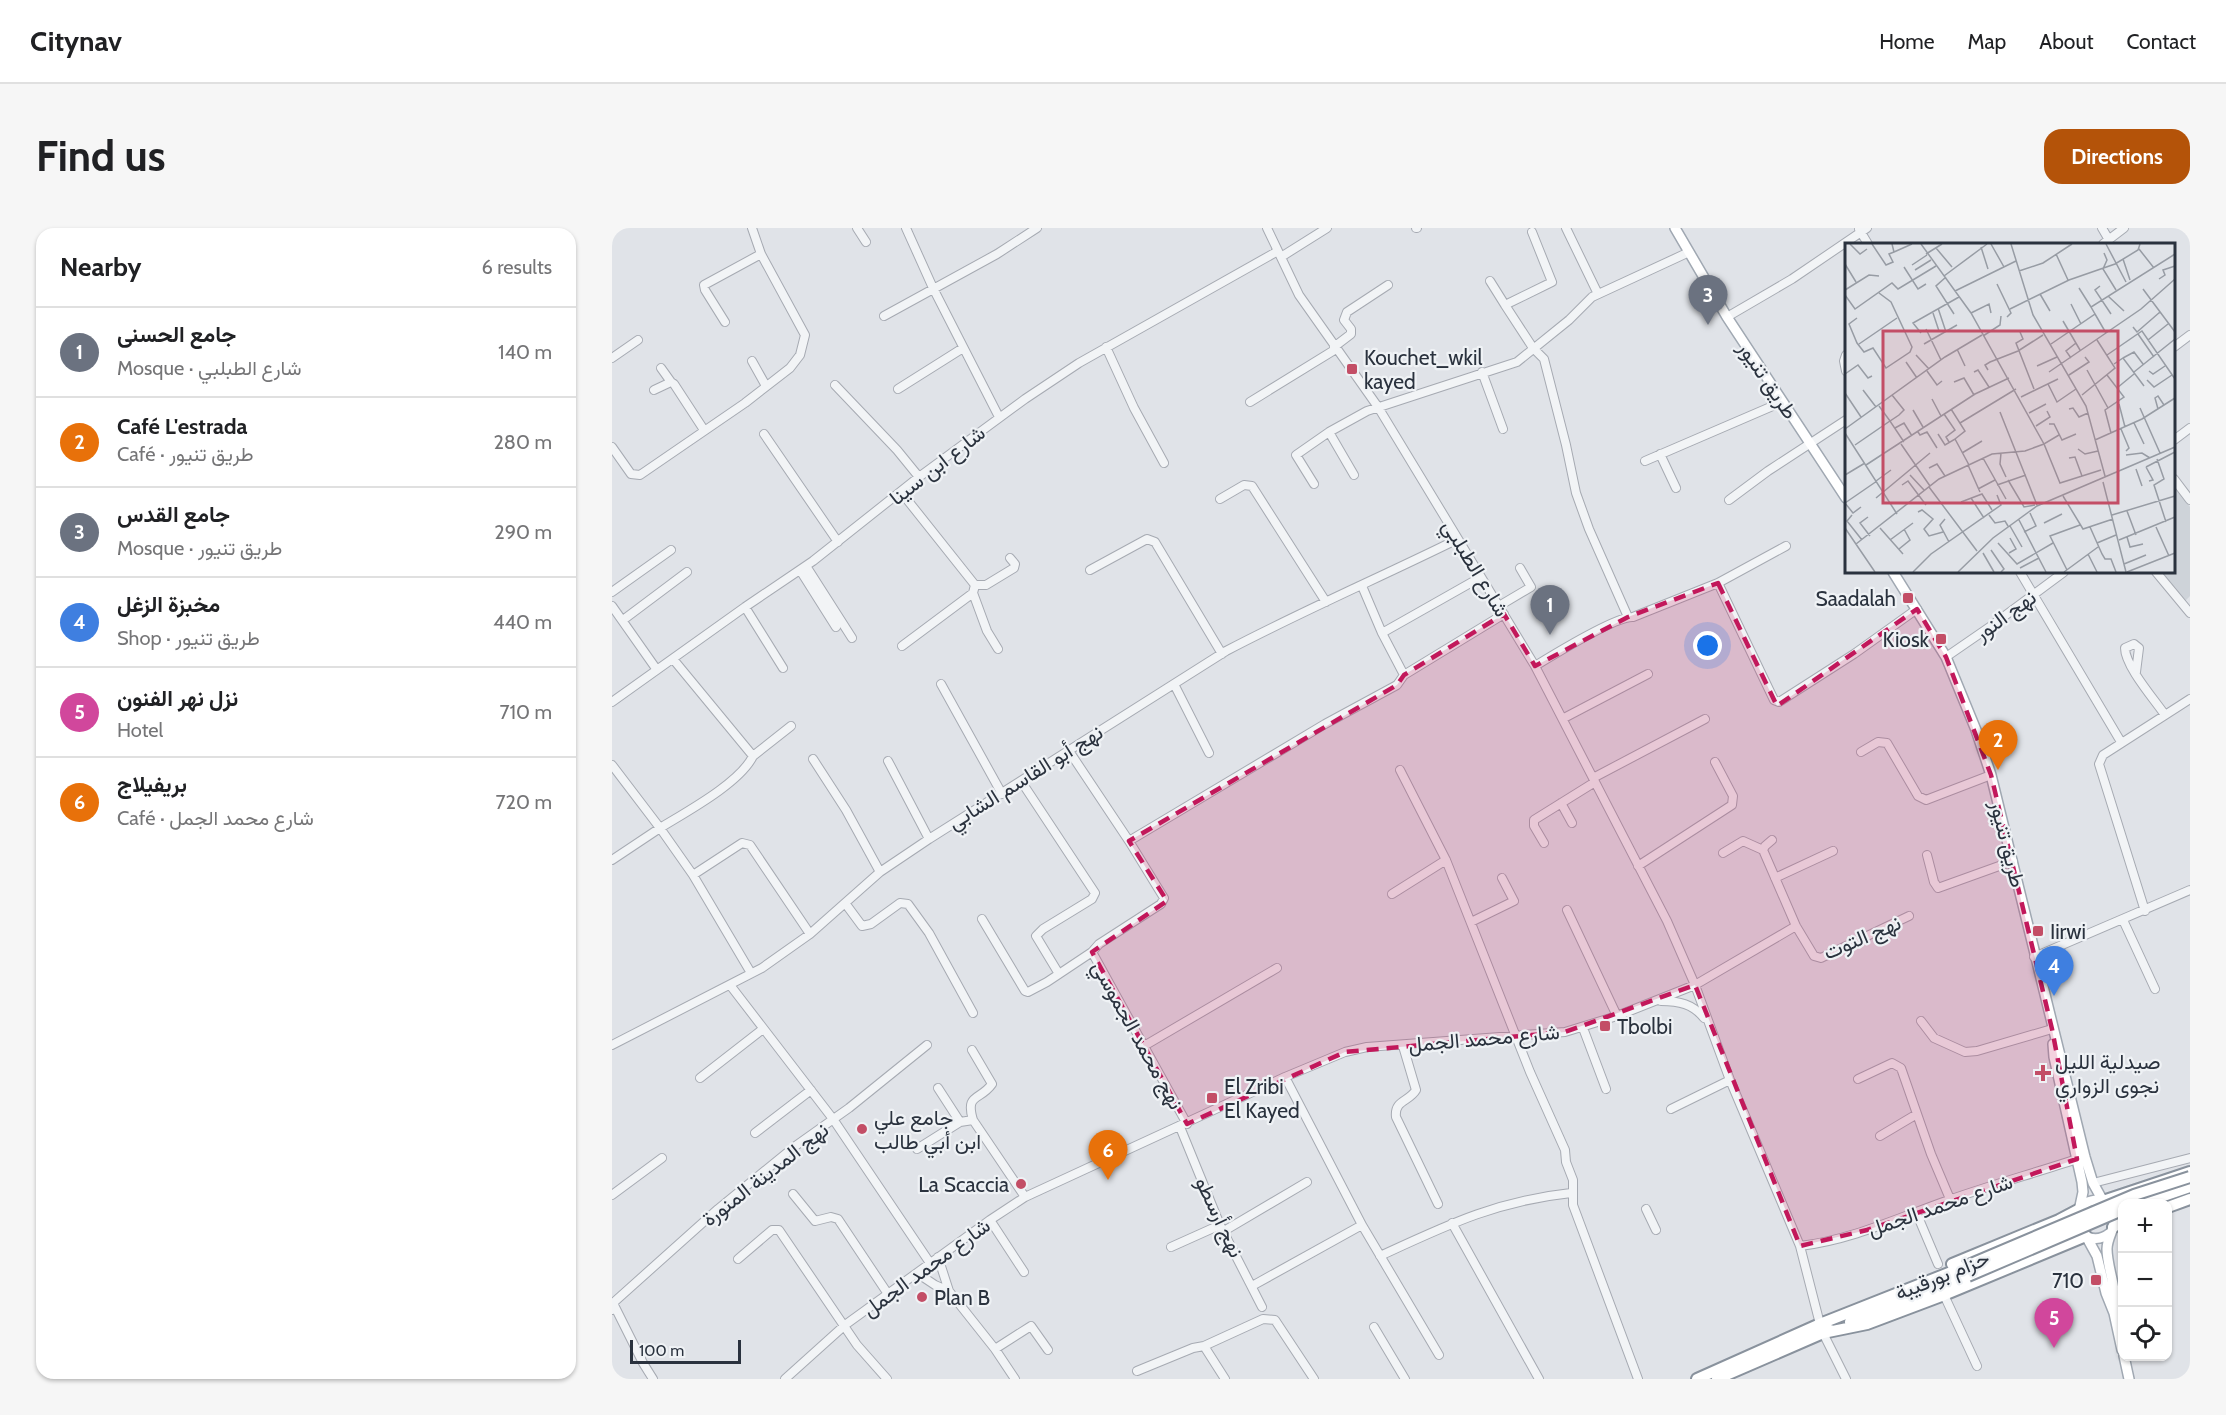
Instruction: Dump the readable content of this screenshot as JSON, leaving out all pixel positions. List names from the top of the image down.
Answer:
{
  "streets": {
    "highway": ["حزام بورقيبة"],
    "main road": ["طريق تنيور"],
    "street": [
      "شارع ابن سينا",
      "شارع الطبلبي",
      "نهج النور",
      "نهج أبو القاسم الشابي",
      "نهج التوت",
      "نهج محمد الجموسي",
      "شارع محمد الجمل",
      "نهج المدينة المنورة",
      "نهج أرسطو"
    ]
  },
  "crossings": [
    ["طريق تنيور", "نهج النور"],
    ["طريق تنيور", "شارع محمد الجمل"],
    ["شارع ابن سينا", "شارع الطبلبي"],
    ["شارع الطبلبي", "نهج أبو القاسم الشابي"],
    ["شارع الطبلبي", "نهج التوت"],
    ["شارع الطبلبي", "شارع محمد الجمل"],
    ["نهج التوت", "شارع محمد الجمل"],
    ["نهج محمد الجموسي", "شارع محمد الجمل"],
    ["نهج محمد الجموسي", "نهج أرسطو"],
    ["شارع محمد الجمل", "نهج أرسطو"]
  ],
  "places": {
    "transit": [
      "Kouchet_wkil kayed",
      "Saadalah",
      "Kiosk",
      "Iirwi",
      "Tbolbi",
      "El Zribi El Kayed",
      "710"
    ],
    "health": ["صيدلية الليل نجوى الزواري"],
    "other": ["جامع علي ابن أبي طالب", "La Scaccia", "Plan B"]
  },
  "scale_bar": "100 m",
  "page": {
    "header": "Citynav",
    "nav": [
      "Home",
      "Map",
      "About",
      "Contact"
    ],
    "buttons": "Directions",
    "title": "Find us",
    "heading": ["Nearby", "6 results"],
    "pins": [
      "3",
      "1",
      "2",
      "4",
      "6",
      "5"
    ],
    "list": [
      {
        "mark": "1",
        "name": "جامع الحسنى",
        "note": "Mosque · شارع الطبلبي",
        "value": "140 m"
      },
      {
        "mark": "2",
        "name": "Café L'estrada",
        "note": "Café · طريق تنيور",
        "value": "280 m"
      },
      {
        "mark": "3",
        "name": "جامع القدس",
        "note": "Mosque · طريق تنيور",
        "value": "290 m"
      },
      {
        "mark": "4",
        "name": "مخبزة الزغل",
        "note": "Shop · طريق تنيور",
        "value": "440 m"
      },
      {
        "mark": "5",
        "name": "نزل نهر الفنون",
        "note": "Hotel",
        "value": "710 m"
      },
      {
        "mark": "6",
        "name": "بريفيلاج",
        "note": "Café · شارع محمد الجمل",
        "value": "720 m"
      }
    ],
    "map_buttons": ["+", "−"],
    "scale": "100 m"
  }
}
